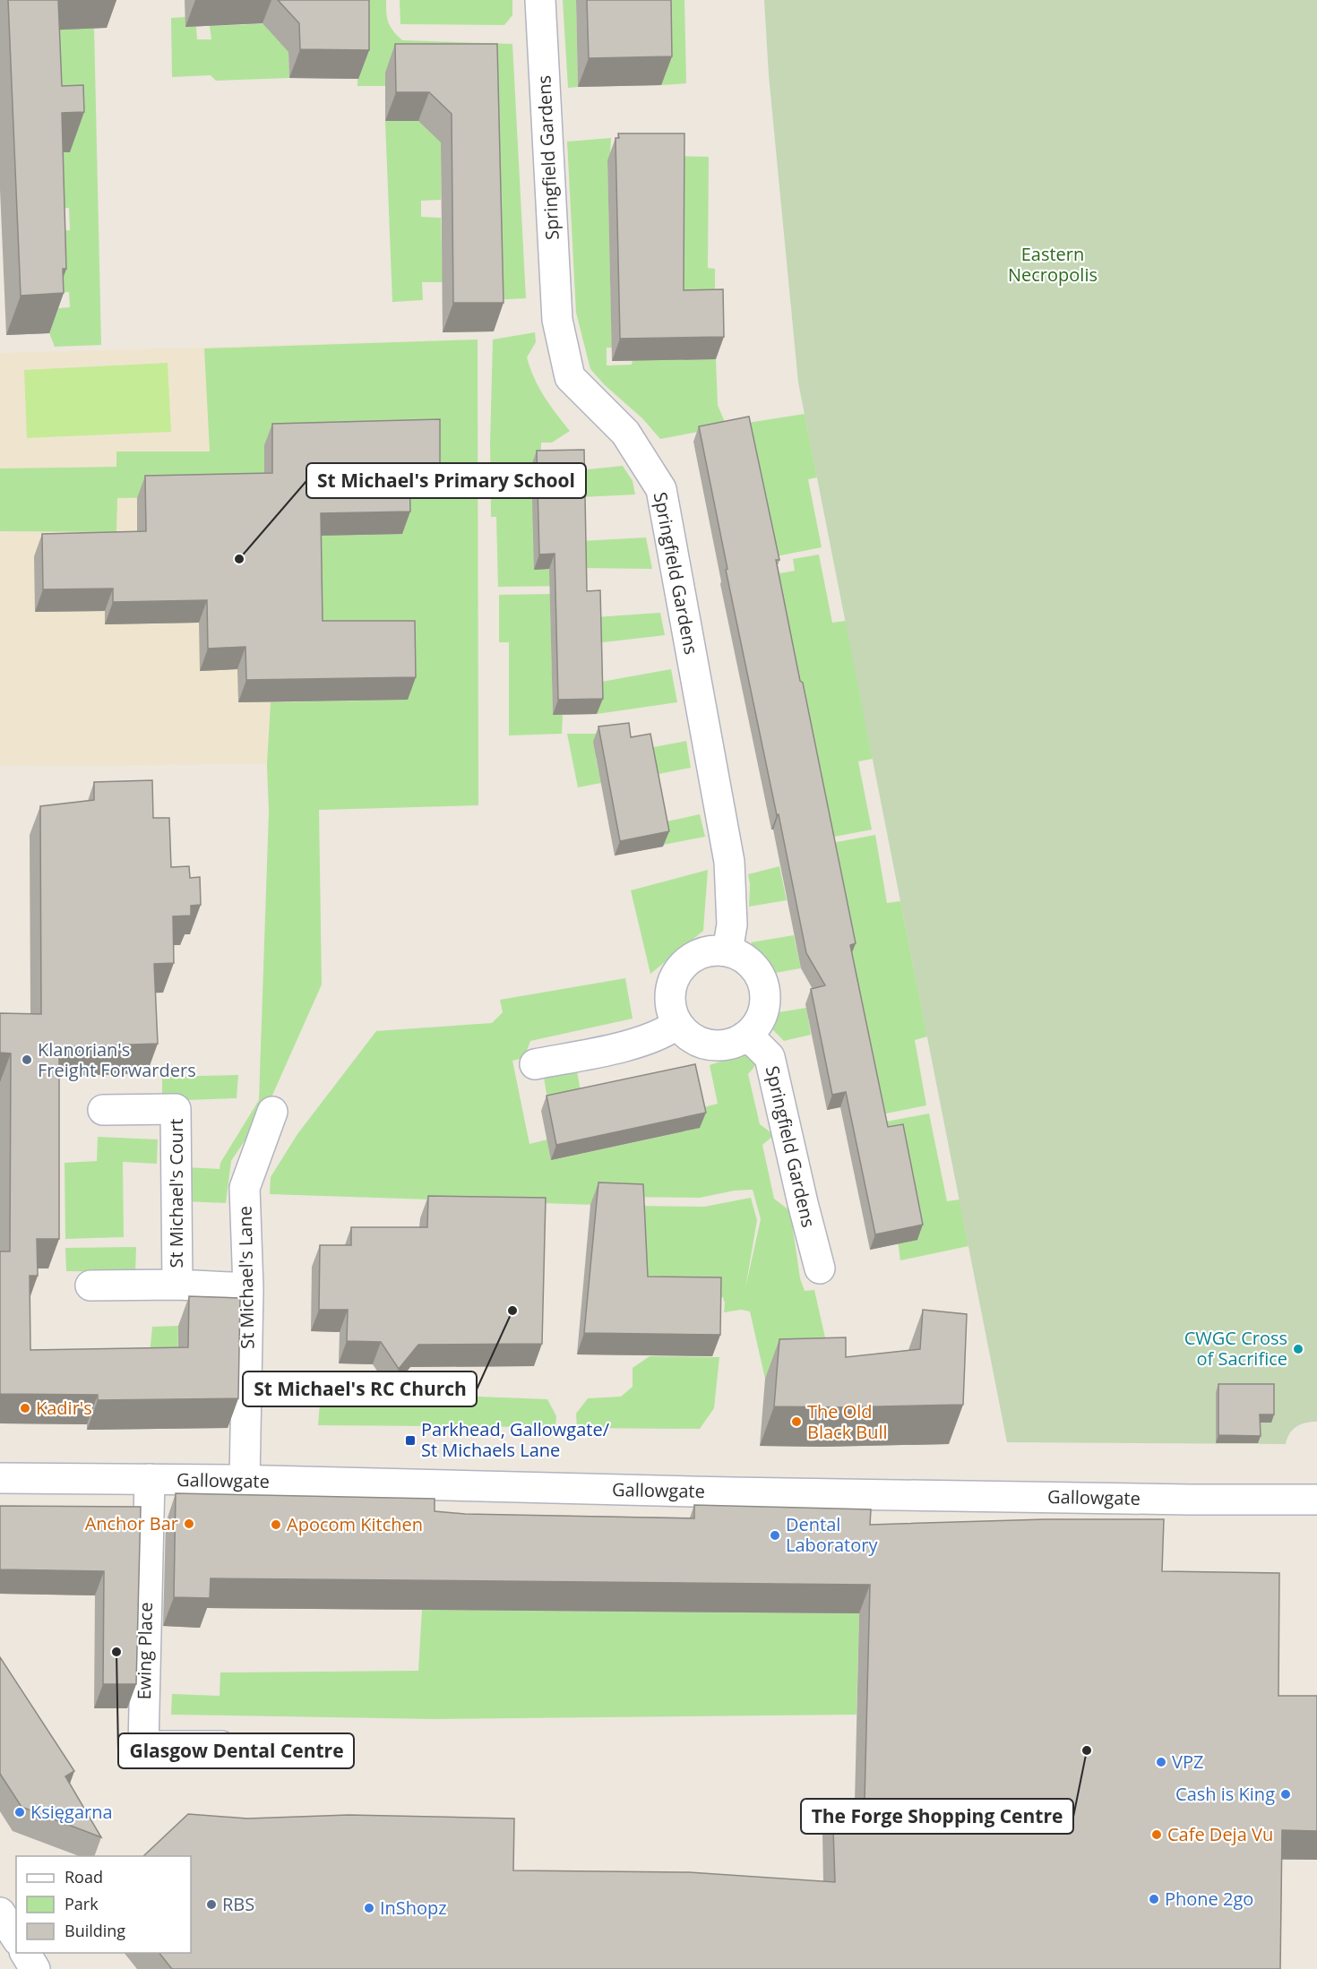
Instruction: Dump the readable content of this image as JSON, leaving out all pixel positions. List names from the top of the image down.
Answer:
{
  "streets": {
    "street": [
      "Springfield Gardens",
      "St Michael's Court",
      "St Michael's Lane",
      "Gallowgate",
      "Ewing Place"
    ]
  },
  "crossings": [
    ["St Michael's Court", "St Michael's Lane"],
    ["St Michael's Lane", "Gallowgate"],
    ["Gallowgate", "Ewing Place"]
  ],
  "parks": ["Eastern Necropolis"],
  "places": {
    "other": [
      "St Michael's Primary School",
      "Klanorian's Freight Forwarders",
      "St Michael's RC Church",
      "CWGC Cross of Sacrifice",
      "Kadir's",
      "The Old Black Bull",
      "Anchor Bar",
      "Apocom Kitchen",
      "Dental Laboratory",
      "Glasgow Dental Centre",
      "The Forge Shopping Centre",
      "VPZ",
      "Cash is King",
      "Księgarna",
      "Cafe Deja Vu",
      "Phone 2go",
      "RBS",
      "InShopz"
    ],
    "transit": ["Parkhead, Gallowgate/ St Michaels Lane"]
  },
  "legend": ["Road", "Park", "Building"]
}
